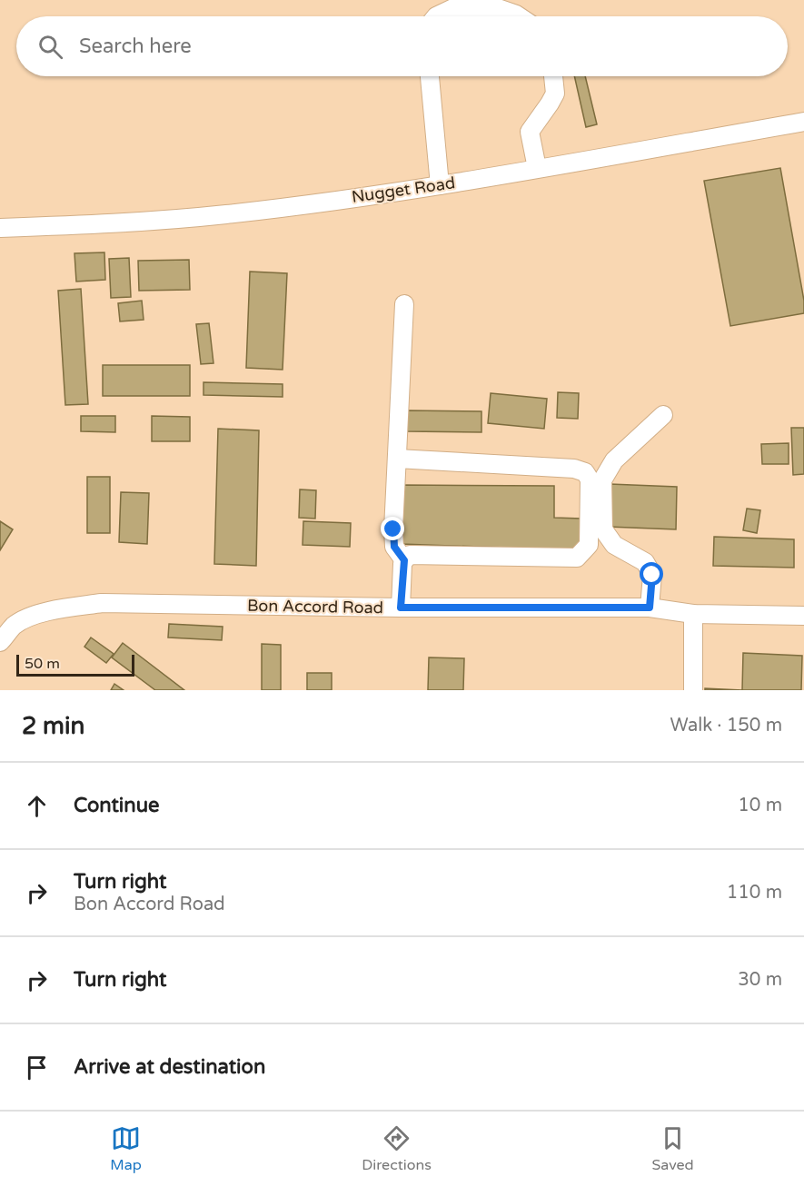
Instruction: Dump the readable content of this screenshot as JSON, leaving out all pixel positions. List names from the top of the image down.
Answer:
{
  "streets": {
    "street": ["Nugget Road", "Bon Accord Road"]
  },
  "scale_bar": "50 m",
  "page": {
    "search": "Search here",
    "scale": "50 m",
    "heading": ["2 min", "Walk · 150 m"],
    "list": [
      ["Continue", "10 m"],
      ["Turn right", "Bon Accord Road", "110 m"],
      ["Turn right", "30 m"],
      "Arrive at destination"
    ],
    "nav": ["Map", "Directions", "Saved"]
  }
}
